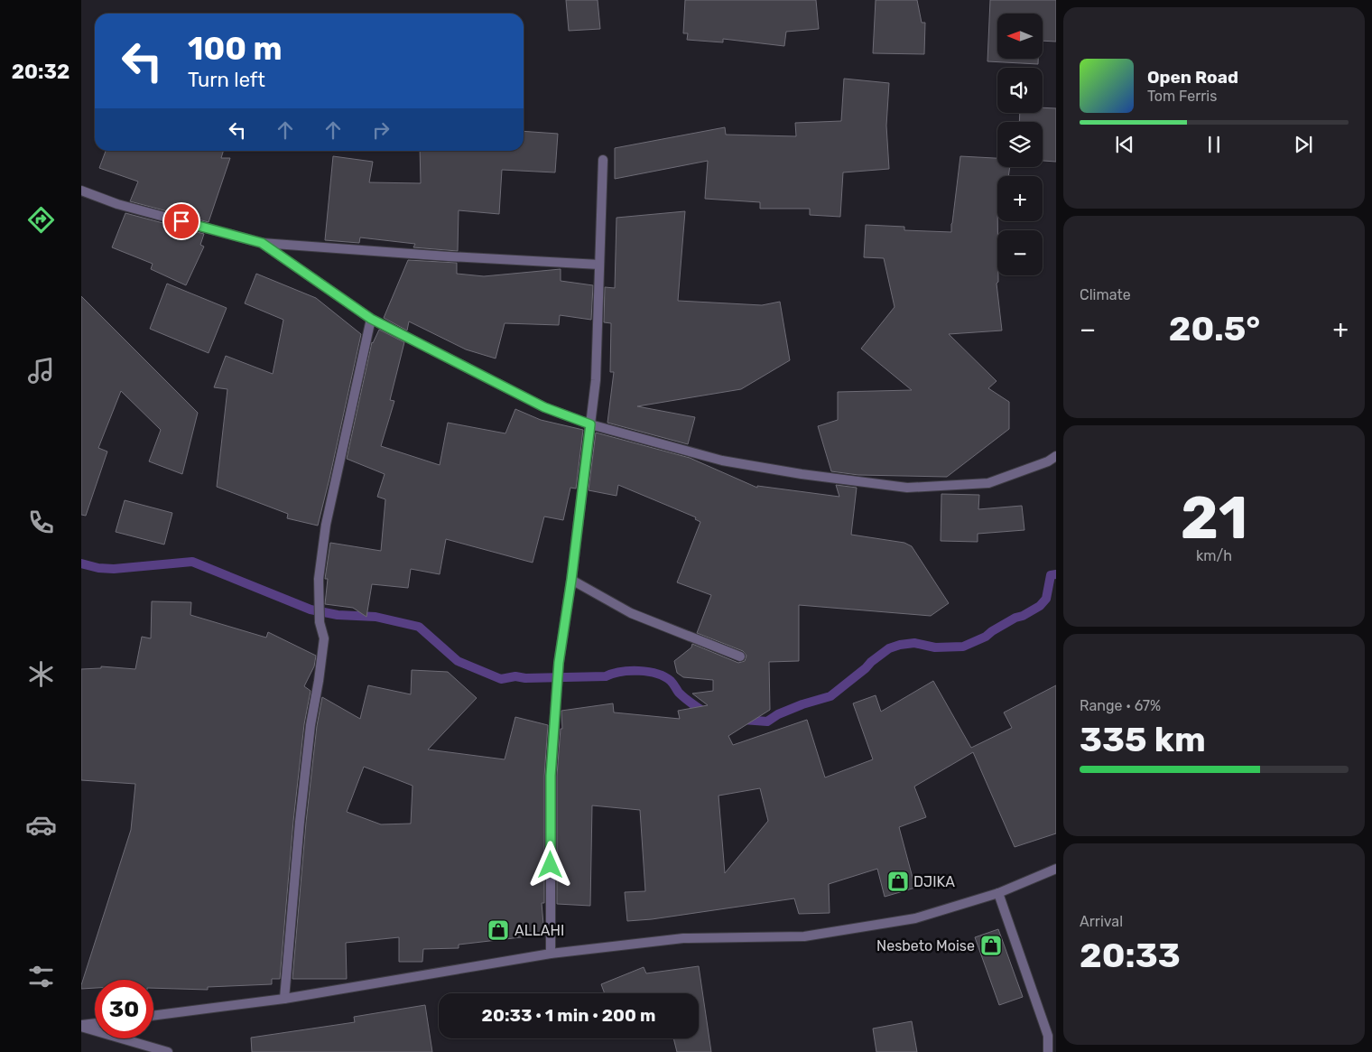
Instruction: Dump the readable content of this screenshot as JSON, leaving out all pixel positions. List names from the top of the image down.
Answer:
{
  "places": {
    "shop": ["DJIKA", "ALLAHI", "Nesbeto Moise"]
  },
  "north": "left",
  "page": {
    "tabs": "20:32",
    "map_buttons": ["+", "−"],
    "turn": ["100 m", "Turn left"],
    "song": ["Open Road", "Tom Ferris"],
    "tile": [
      "Climate",
      ["21", "km/h"],
      ["Range · 67%", "335 km"],
      ["Arrival", "20:33"]
    ],
    "heat": ["−", "20.5°", "+"],
    "limit": "30",
    "trip": "20:33 · 1 min · 200 m"
  }
}
